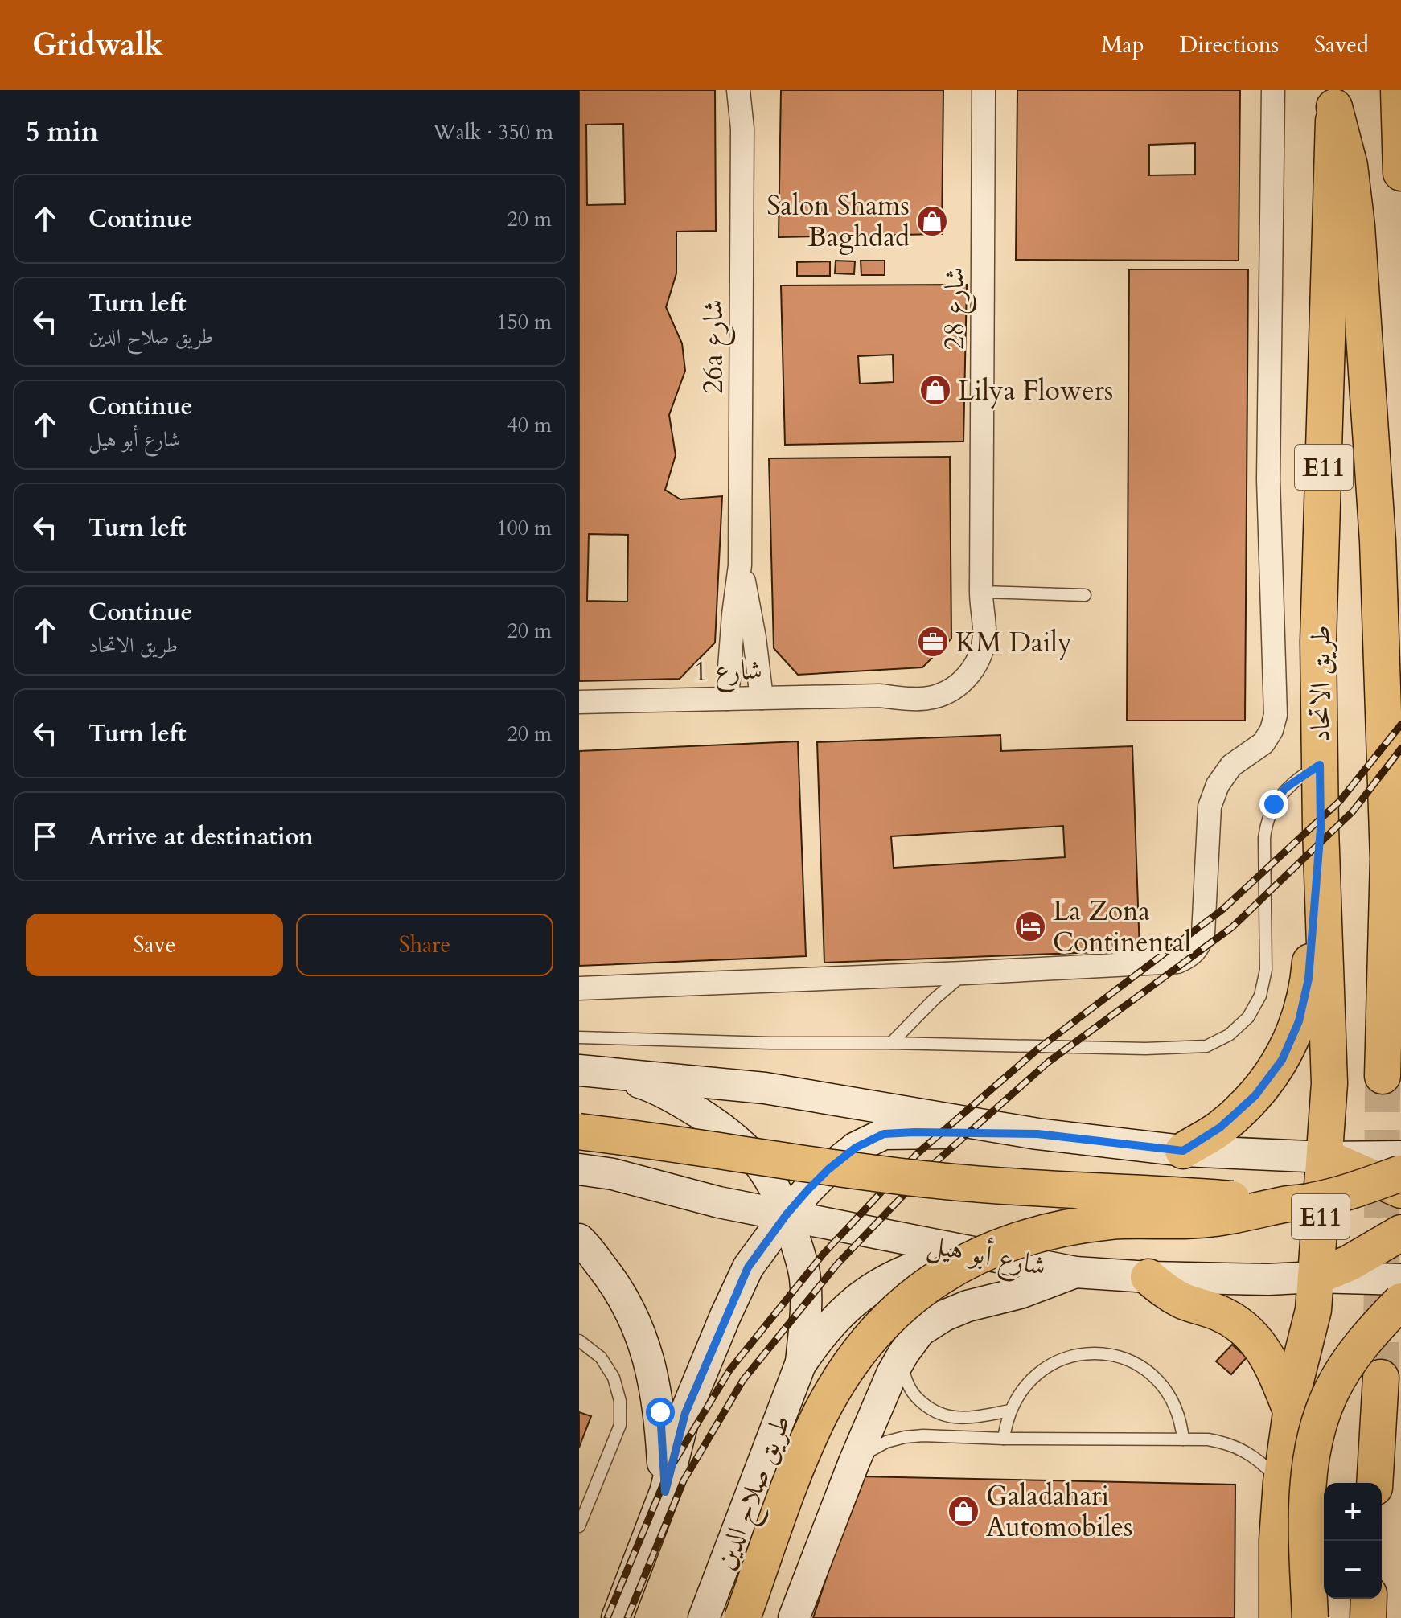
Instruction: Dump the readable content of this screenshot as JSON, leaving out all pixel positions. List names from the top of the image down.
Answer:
{
  "streets": {
    "main road": [
      "E11",
      "طريق الاتحاد",
      "شارع أبو هيل",
      "طريق صلاح الدين"
    ],
    "street": ["شارع 28", "26a شارع", "شارع 1"]
  },
  "crossings": [
    ["شارع 28", "شارع 1"],
    ["26a شارع", "شارع 1"],
    ["طريق الاتحاد", "شارع أبو هيل"]
  ],
  "places": {
    "shop": ["Salon Shams Baghdad", "Lilya Flowers", "Galadahari Automobiles"],
    "office": ["KM Daily"],
    "hotel": ["La Zona Continental"]
  },
  "page": {
    "header": "Gridwalk",
    "nav": ["Map", "Directions", "Saved"],
    "heading": ["5 min", "Walk · 350 m"],
    "list": [
      ["Continue", "20 m"],
      ["Turn left", "طريق صلاح الدين", "150 m"],
      ["Continue", "شارع أبو هيل", "40 m"],
      ["Turn left", "100 m"],
      ["Continue", "طريق الاتحاد", "20 m"],
      ["Turn left", "20 m"],
      "Arrive at destination"
    ],
    "buttons": ["Save", "Share"],
    "map_buttons": ["+", "−"]
  }
}
